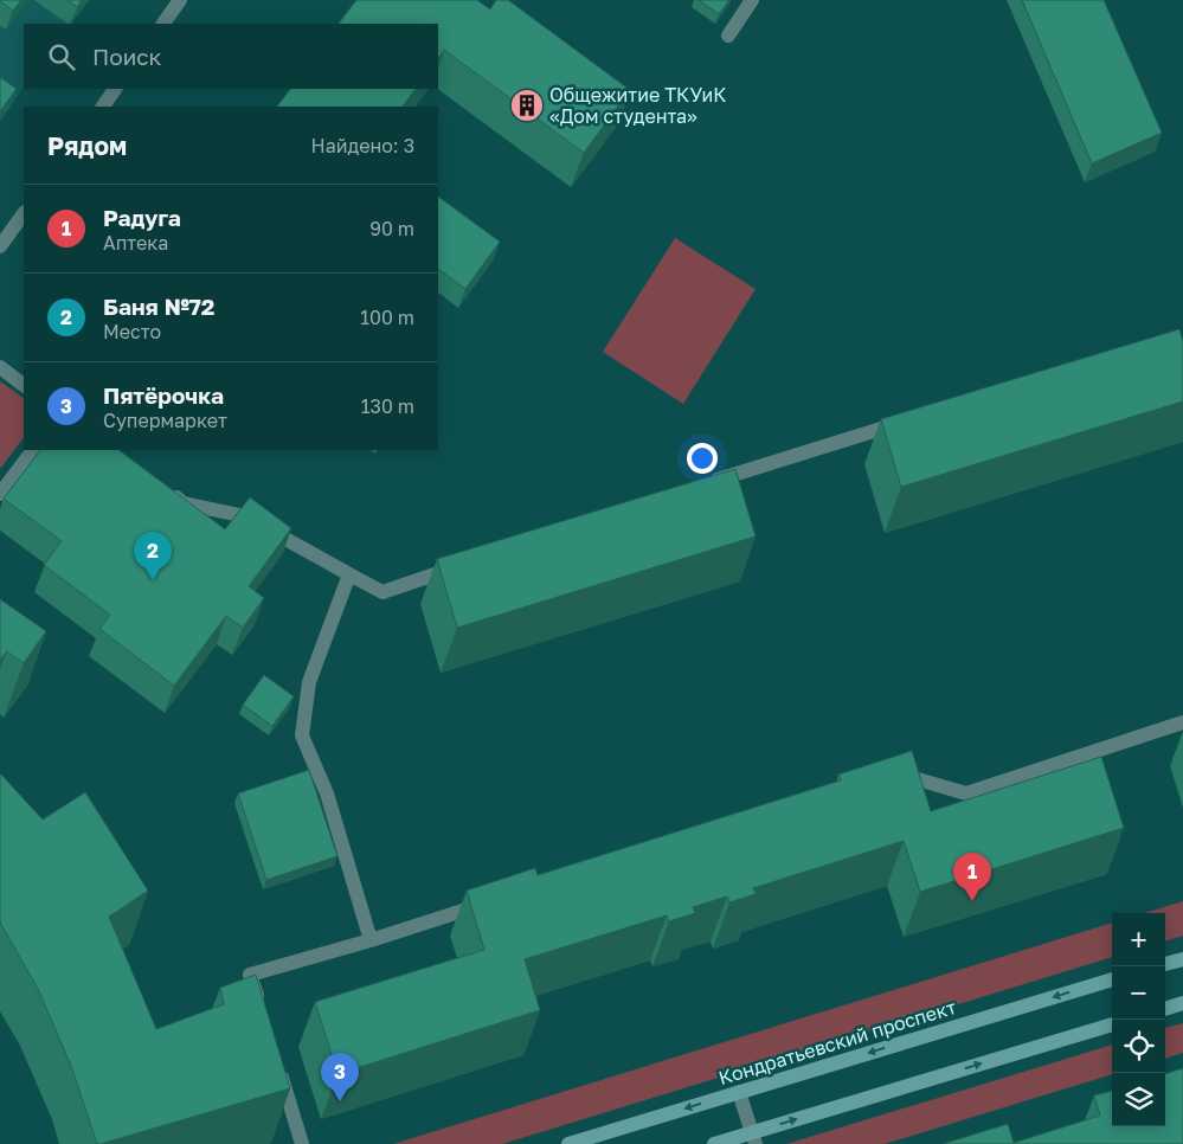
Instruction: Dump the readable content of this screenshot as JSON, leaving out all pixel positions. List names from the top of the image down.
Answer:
{
  "streets": {
    "main road": ["Кондратьевский проспект"]
  },
  "places": {
    "building": ["Общежитие ТКУиК «Дом студента»"]
  },
  "page": {
    "search": "Поиск",
    "heading": ["Рядом", "Найдено: 3"],
    "list": [
      {
        "mark": "1",
        "name": "Радуга",
        "note": "Аптека",
        "value": "90 m"
      },
      {
        "mark": "2",
        "name": "Баня №72",
        "note": "Место",
        "value": "100 m"
      },
      {
        "mark": "3",
        "name": "Пятёрочка",
        "note": "Супермаркет",
        "value": "130 m"
      }
    ],
    "pins": ["2", "1", "3"],
    "map_buttons": ["+", "−"]
  }
}
